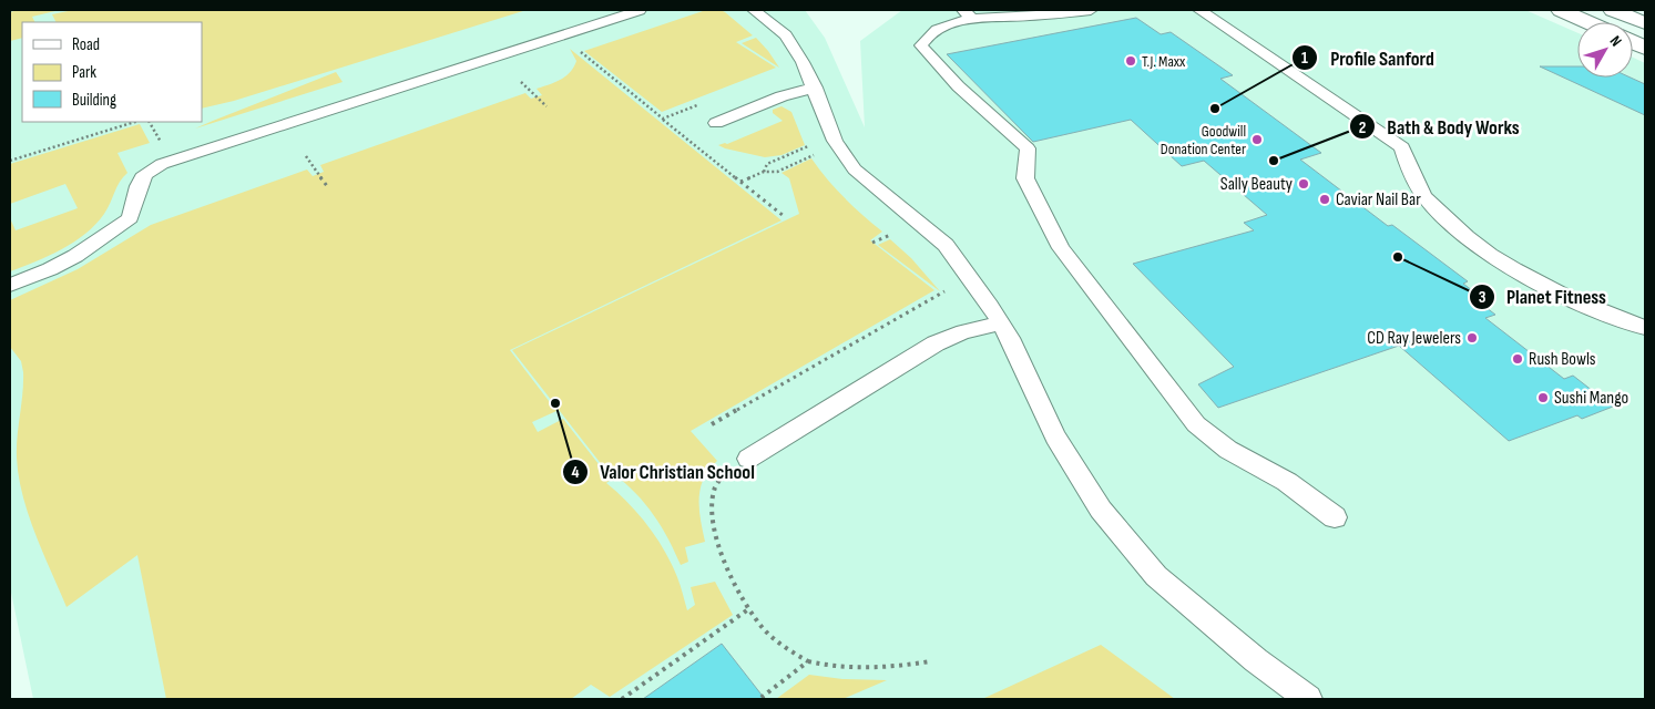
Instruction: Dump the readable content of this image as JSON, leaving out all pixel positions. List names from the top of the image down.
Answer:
{
  "places": [
    "T.J. Maxx",
    "Profile Sanford",
    "Goodwill Donation Center",
    "Bath & Body Works",
    "Sally Beauty",
    "Caviar Nail Bar",
    "Planet Fitness",
    "CD Ray Jewelers",
    "Rush Bowls",
    "Sushi Mango",
    "Valor Christian School"
  ],
  "legend": ["Road", "Park", "Building"],
  "north": "top right"
}
